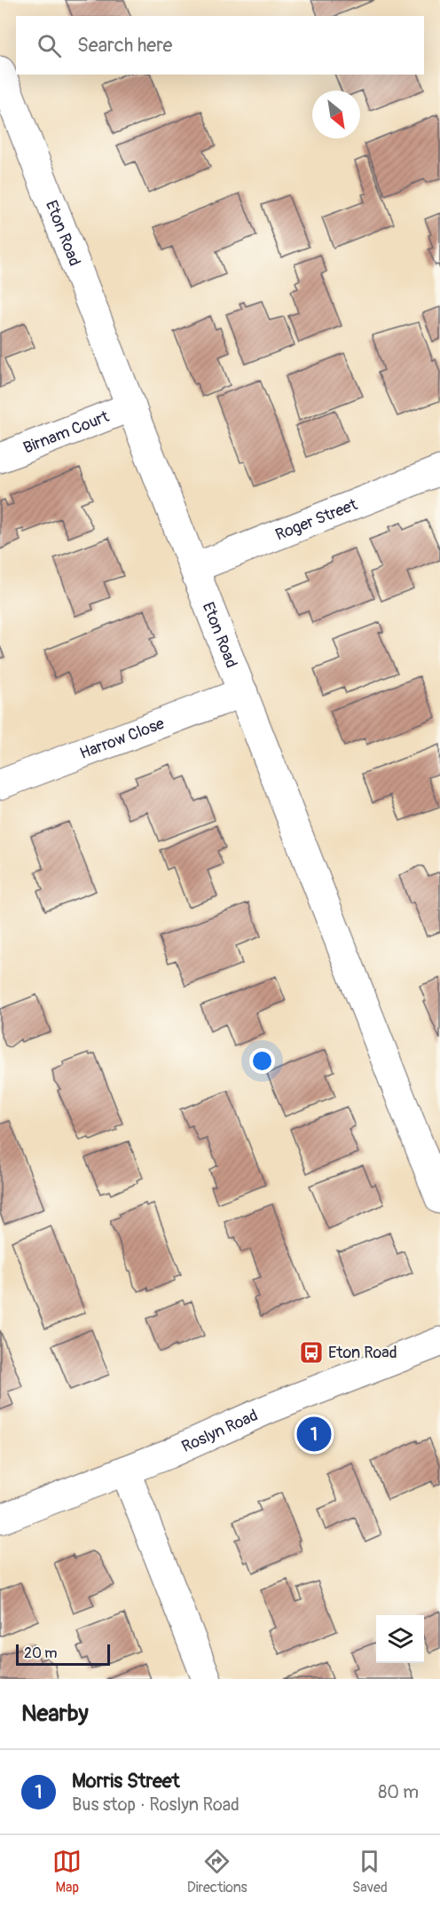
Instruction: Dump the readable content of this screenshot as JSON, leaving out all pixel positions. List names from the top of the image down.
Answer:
{
  "streets": {
    "street": [
      "Eton Road",
      "Birnam Court",
      "Roger Street",
      "Harrow Close",
      "Roslyn Road"
    ]
  },
  "crossings": [
    ["Eton Road", "Birnam Court"],
    ["Eton Road", "Roger Street"],
    ["Eton Road", "Harrow Close"]
  ],
  "places": {
    "bus stop": ["Eton Road"]
  },
  "scale_bar": "20 m",
  "north": "bottom right",
  "page": {
    "search": "Search here",
    "pins": "1",
    "scale": "20 m",
    "heading": "Nearby",
    "list": [
      {
        "mark": "1",
        "name": "Morris Street",
        "note": "Bus stop · Roslyn Road",
        "value": "80 m"
      }
    ],
    "nav": ["Map", "Directions", "Saved"]
  }
}
